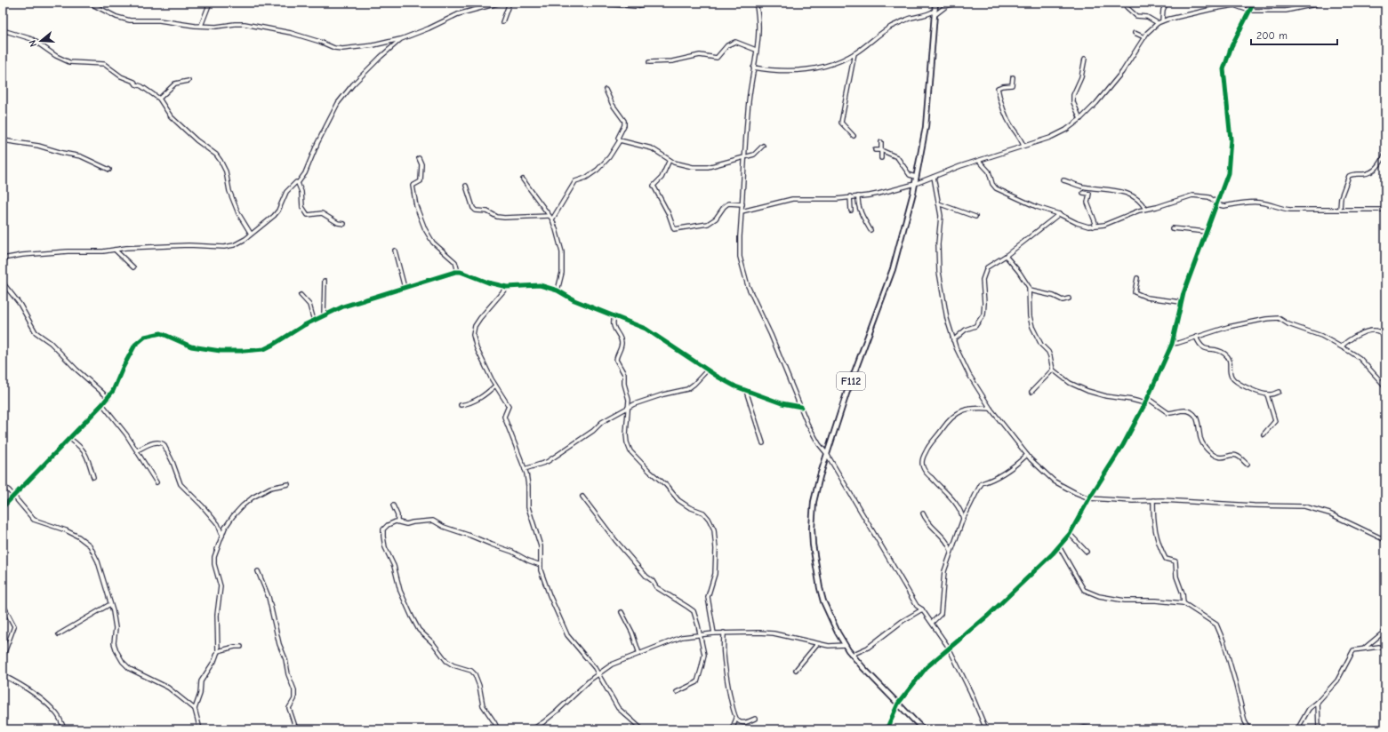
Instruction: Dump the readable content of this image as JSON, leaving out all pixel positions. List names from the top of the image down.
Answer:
{
  "streets": {
    "main road": ["F112"]
  },
  "scale_bar": "200 m",
  "north": "left"
}
